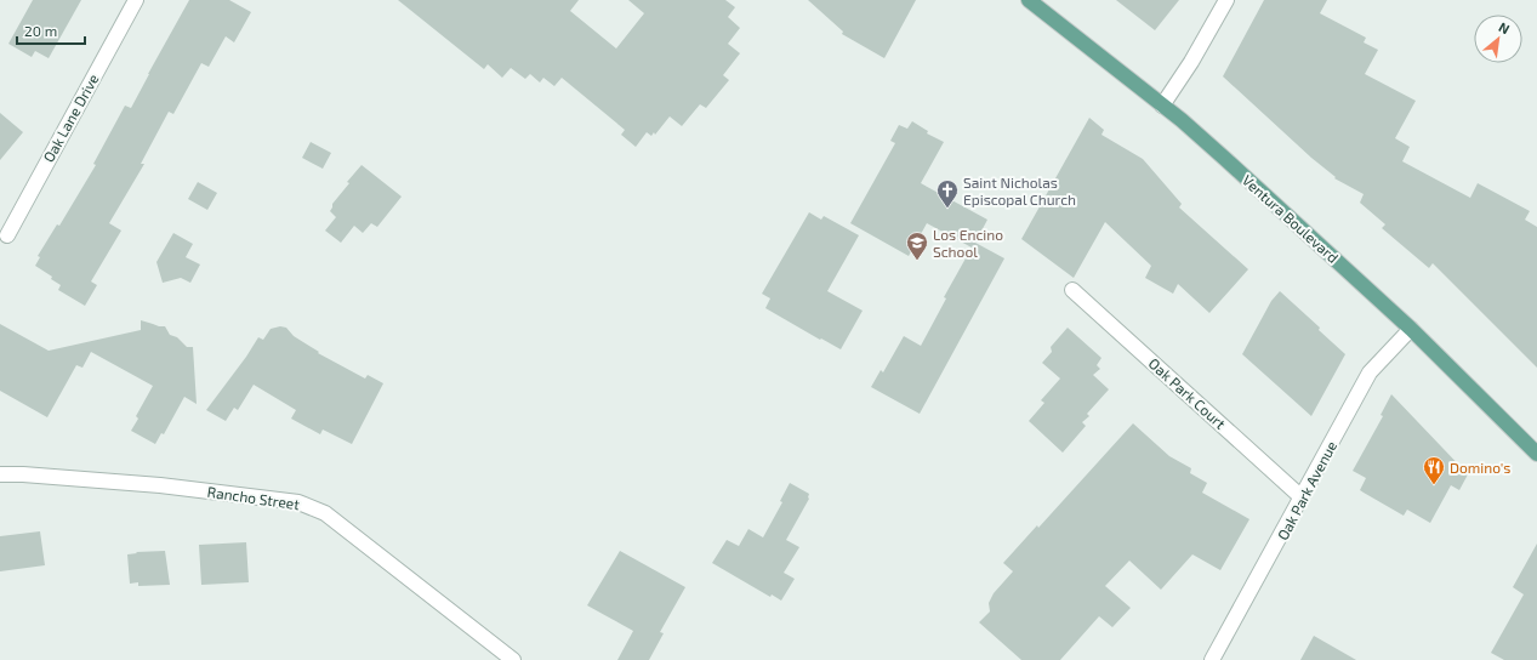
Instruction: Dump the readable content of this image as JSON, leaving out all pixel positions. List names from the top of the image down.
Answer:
{
  "streets": {
    "main road": ["Ventura Boulevard"],
    "street": [
      "Oak Lane Drive",
      "Oak Park Court",
      "Oak Park Avenue",
      "Rancho Street"
    ]
  },
  "crossings": [
    ["Ventura Boulevard", "Oak Park Avenue"],
    ["Oak Park Court", "Oak Park Avenue"]
  ],
  "places": {
    "church": ["Saint Nicholas Episcopal Church"],
    "school or university": ["Los Encino School"],
    "restaurant": ["Domino's"]
  },
  "scale_bar": "20 m",
  "north": "top right"
}
